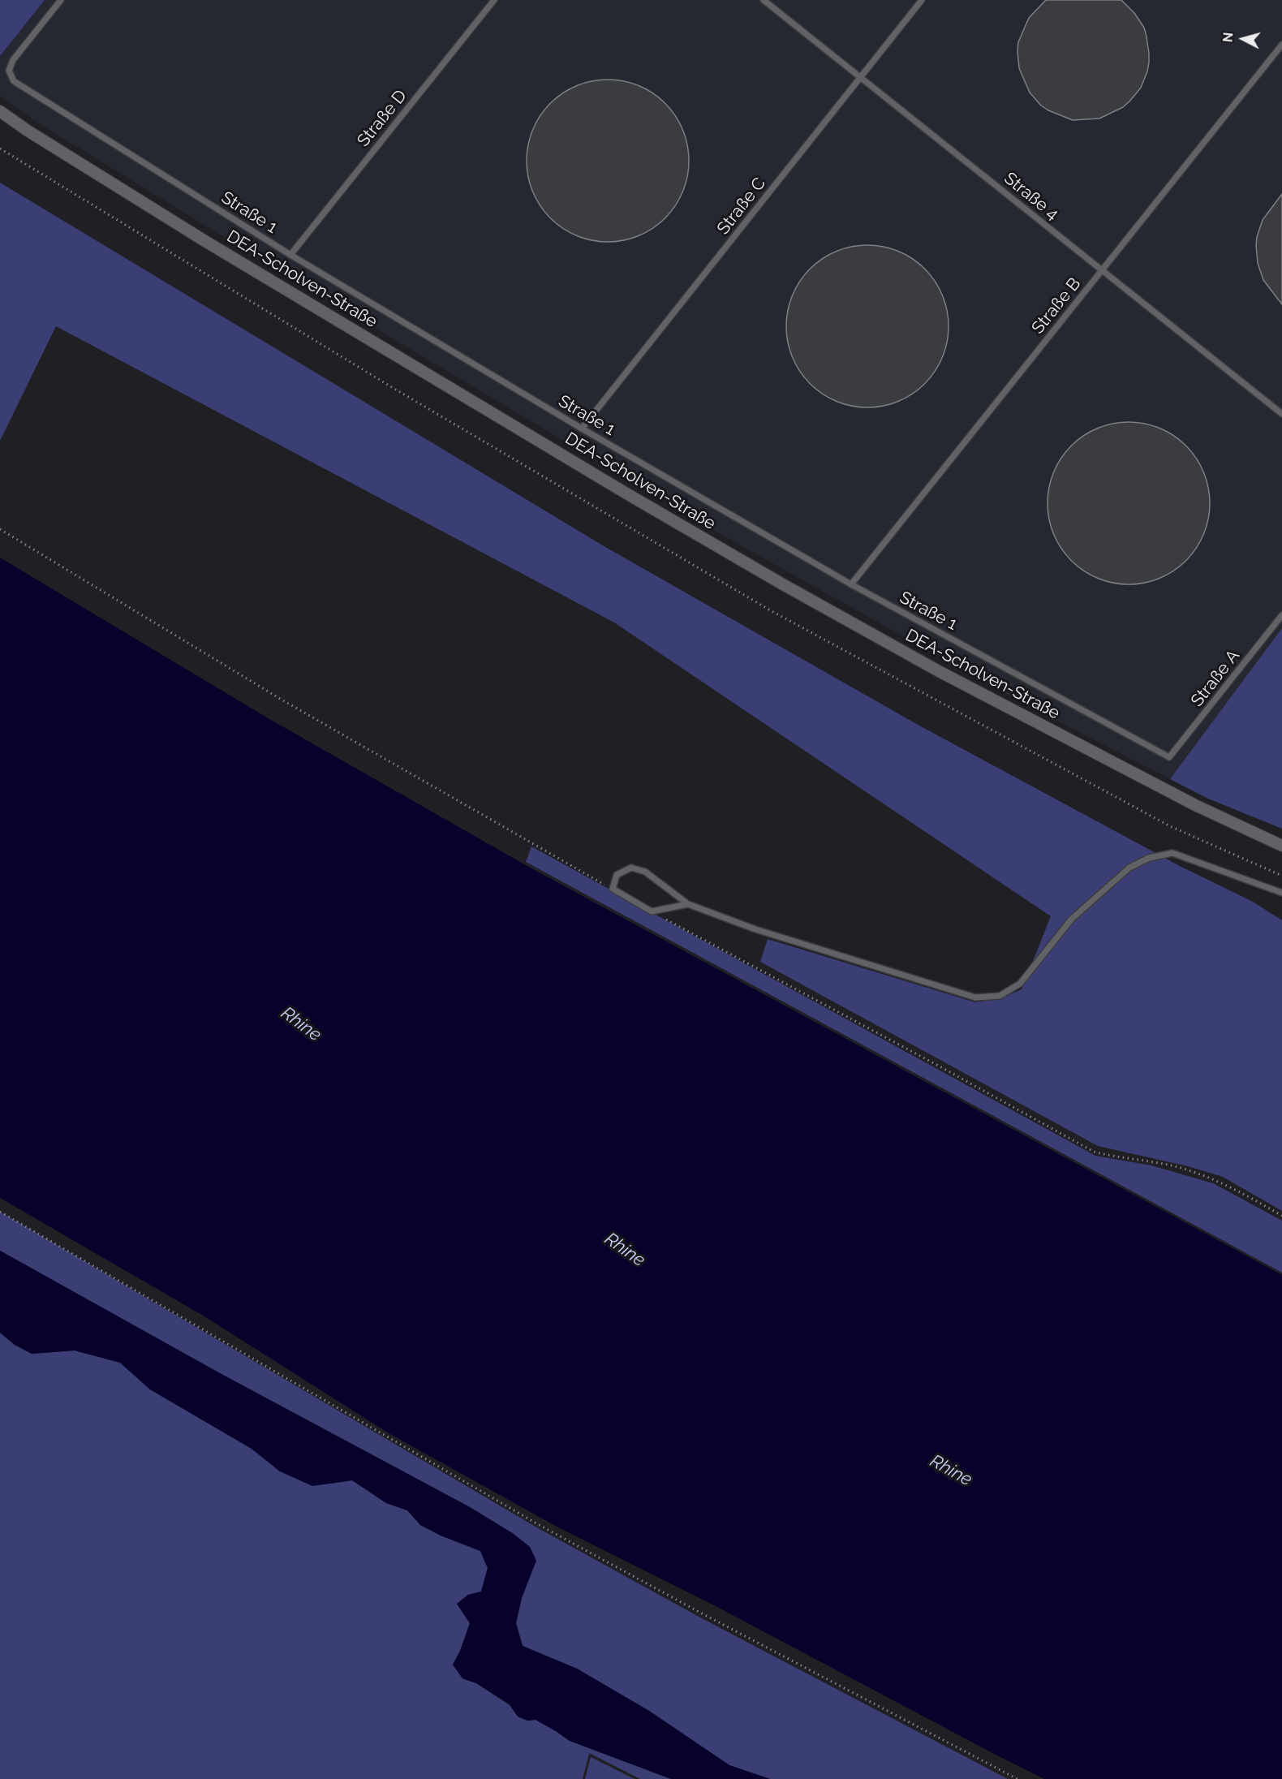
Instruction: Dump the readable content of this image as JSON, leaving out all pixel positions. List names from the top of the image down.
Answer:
{
  "streets": {
    "street": ["DEA-Scholven-Straße"],
    "lane": [
      "Straße D",
      "Straße 4",
      "Straße C",
      "Straße 1",
      "Straße B",
      "Straße A"
    ]
  },
  "crossings": [
    ["Straße D", "Straße 1"],
    ["Straße 4", "Straße C"],
    ["Straße 4", "Straße B"],
    ["Straße C", "Straße 1"],
    ["Straße 1", "Straße B"],
    ["Straße 1", "Straße A"]
  ],
  "water": ["Rhine"],
  "north": "left"
}
